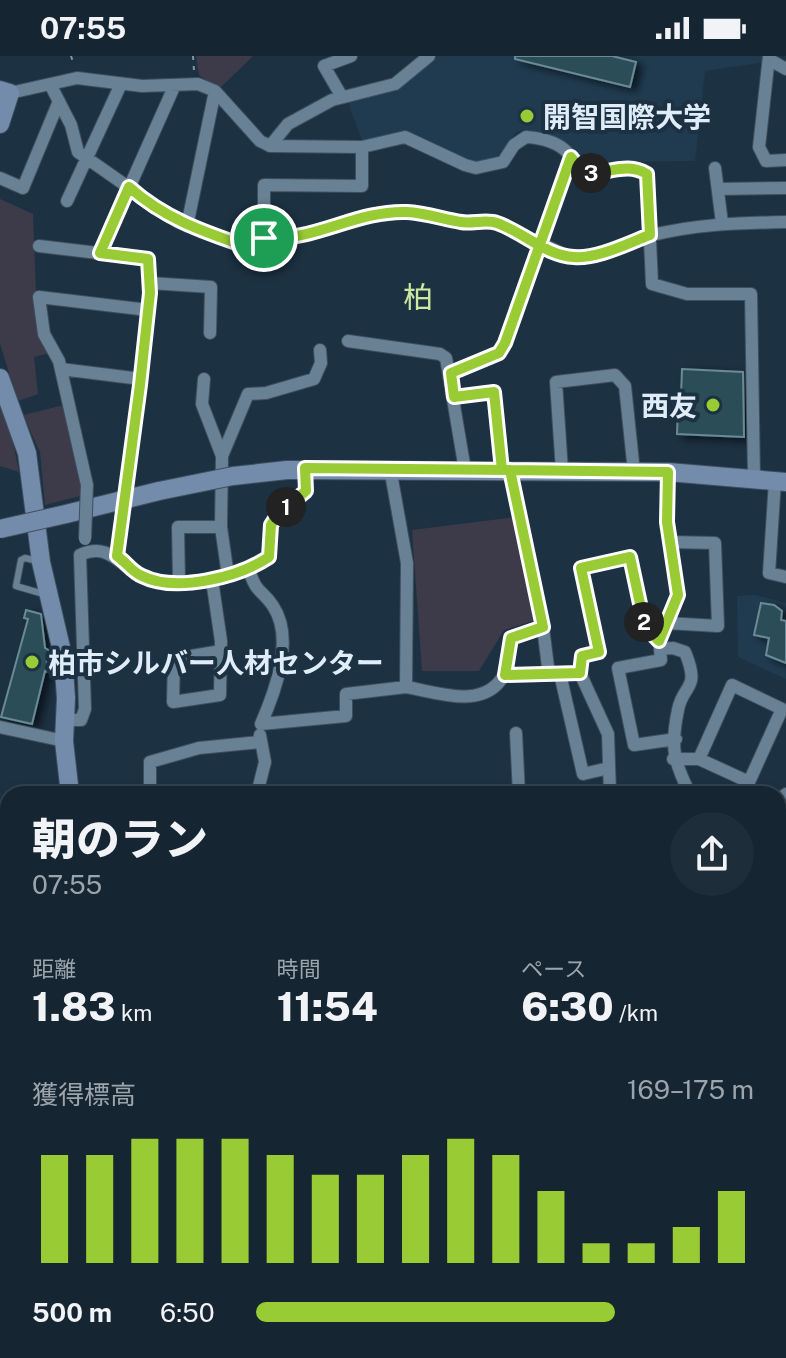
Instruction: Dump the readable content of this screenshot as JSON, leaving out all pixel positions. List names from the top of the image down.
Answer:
{
  "districts": ["柏"],
  "places": ["開智国際大学", "西友", "柏市シルバー人材センター"],
  "page": {
    "status": "07:55",
    "pins": ["3", "1", "2"],
    "heading": ["朝のラン", "07:55"],
    "stats": [
      ["距離", "1.83 km"],
      ["時間", "11:54"],
      ["ペース", "6:30 /km"]
    ],
    "chart": ["獲得標高", "169–175 m"],
    "list": [
      {
        "name": "500 m",
        "note": "6:50"
      }
    ]
  }
}
